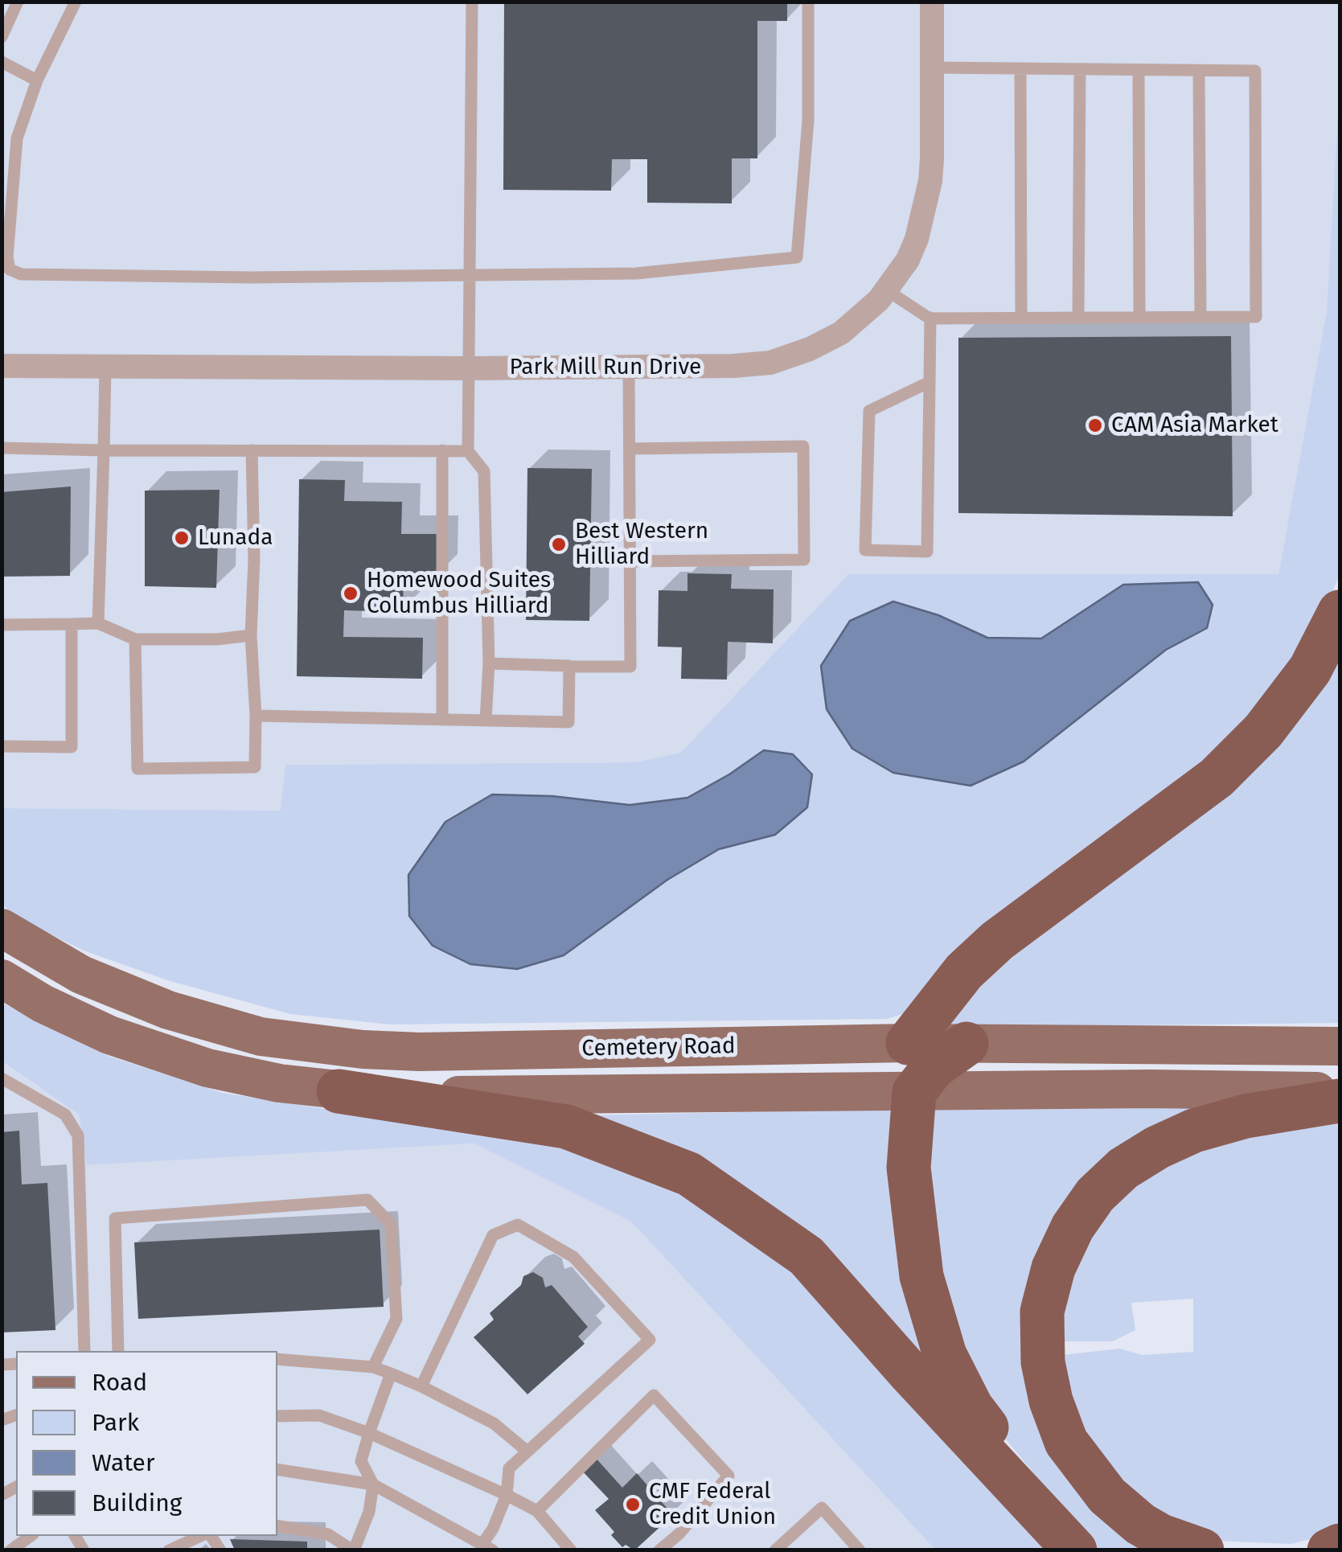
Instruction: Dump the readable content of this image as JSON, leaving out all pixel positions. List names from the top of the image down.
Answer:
{
  "streets": {
    "main road": ["Cemetery Road"],
    "street": ["Park Mill Run Drive"]
  },
  "places": [
    "CAM Asia Market",
    "Lunada",
    "Best Western Hilliard",
    "Homewood Suites Columbus Hilliard",
    "CMF Federal Credit Union"
  ],
  "legend": [
    "Road",
    "Park",
    "Water",
    "Building"
  ]
}
